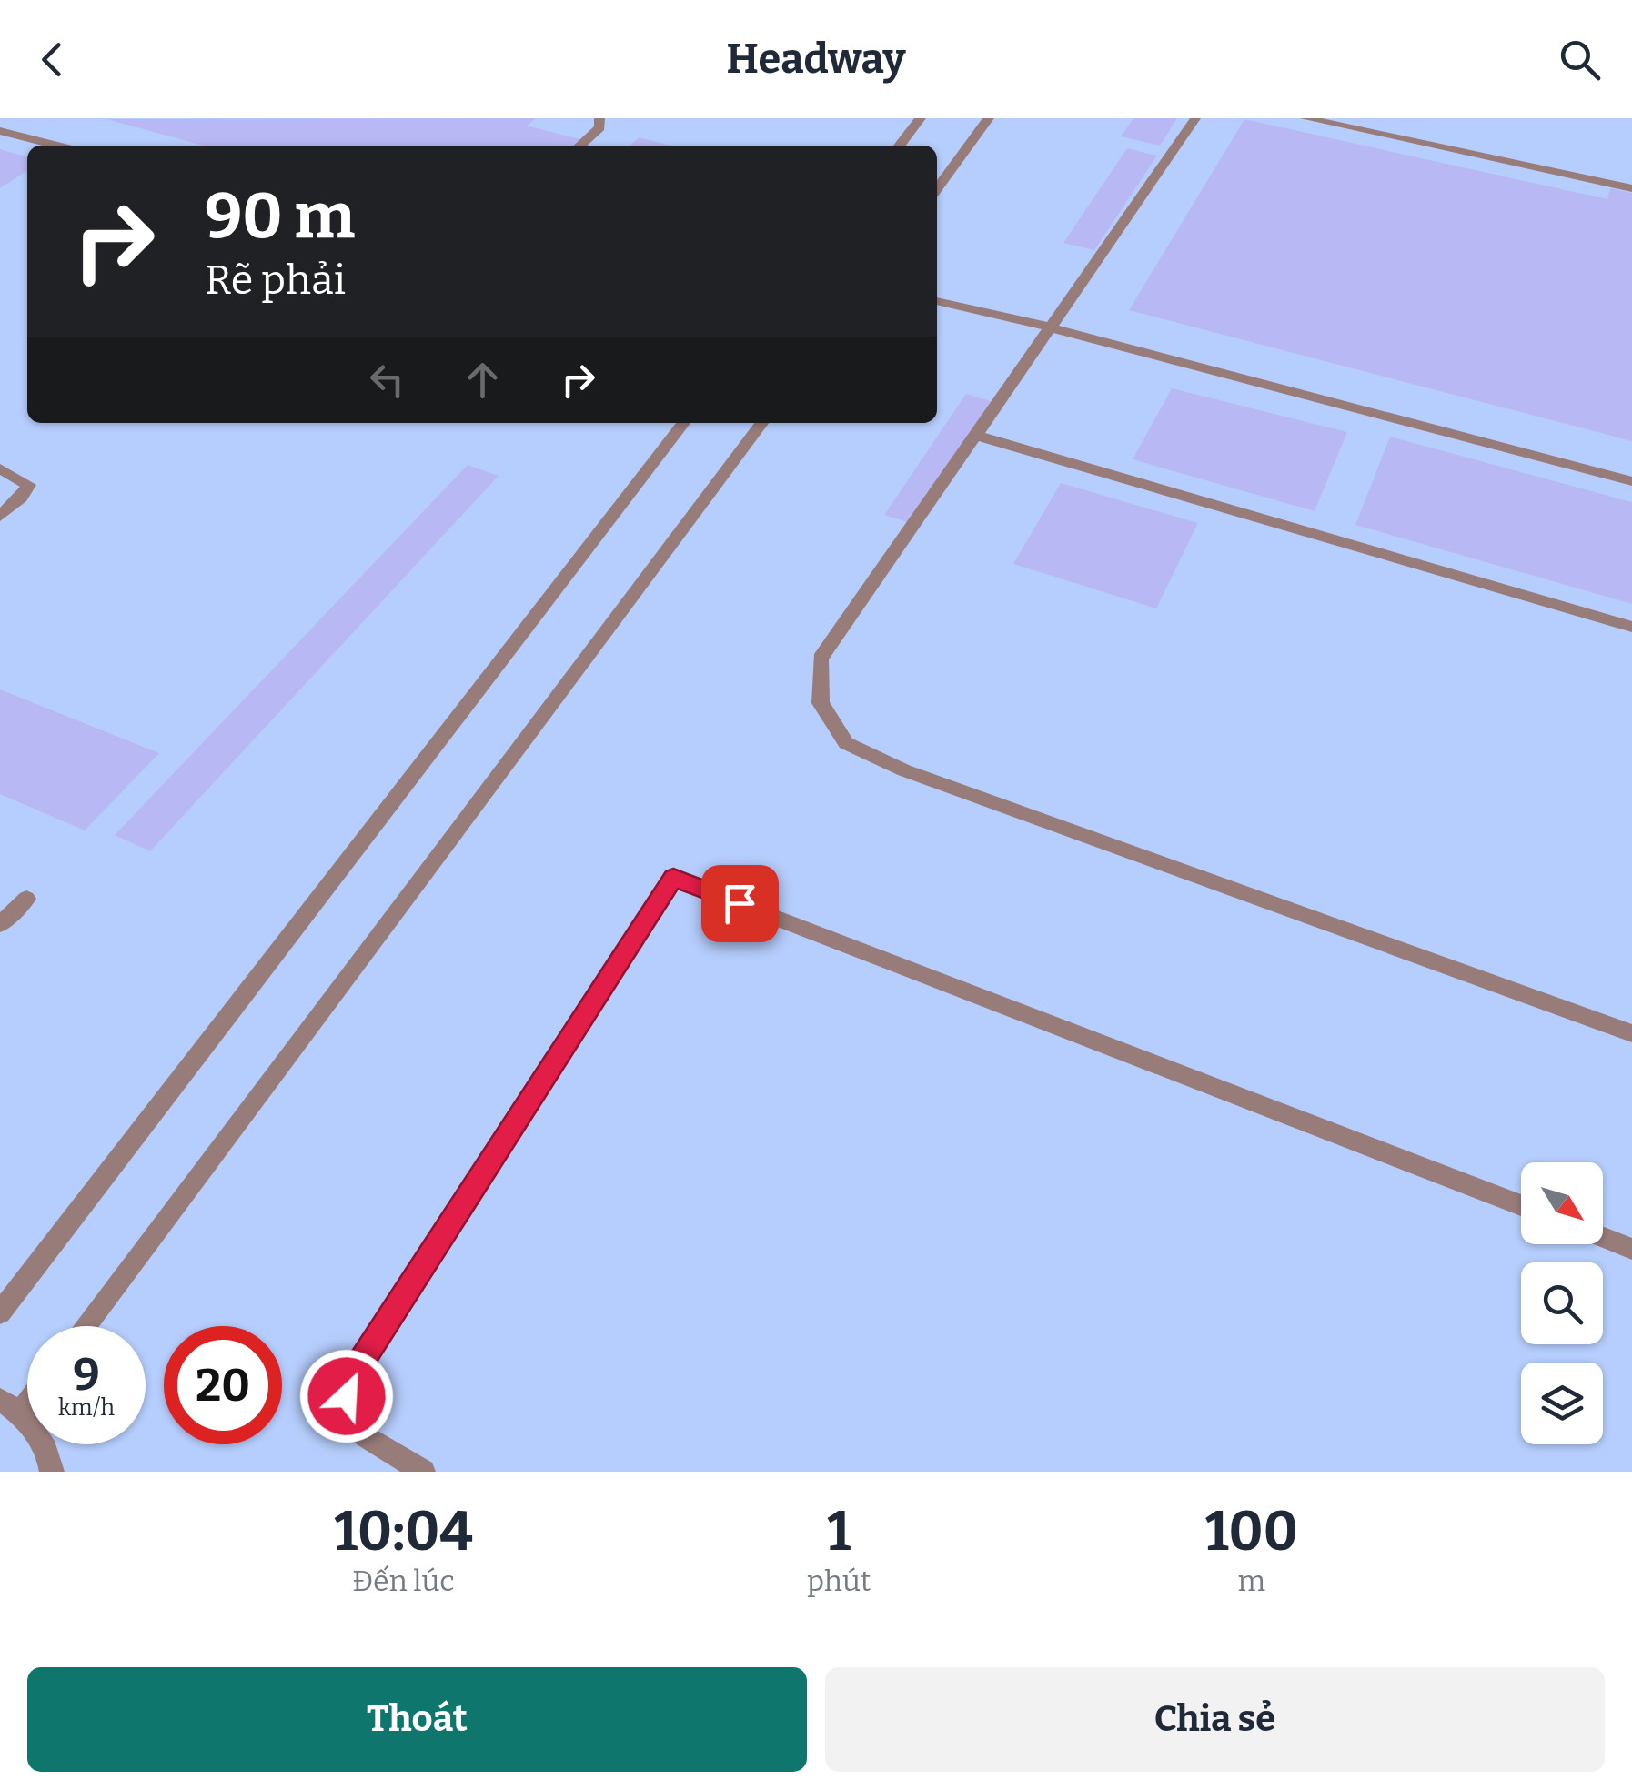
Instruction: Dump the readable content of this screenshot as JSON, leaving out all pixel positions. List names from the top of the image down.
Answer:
{
  "north": "bottom right",
  "page": {
    "header": "Headway",
    "turn": ["90 m", "Rẽ phải"],
    "speed": "9 km/h",
    "limit": "20",
    "eta": [
      "10:04",
      "Đến lúc",
      "1",
      "phút",
      "100",
      "m"
    ],
    "buttons": ["Thoát", "Chia sẻ"]
  }
}
